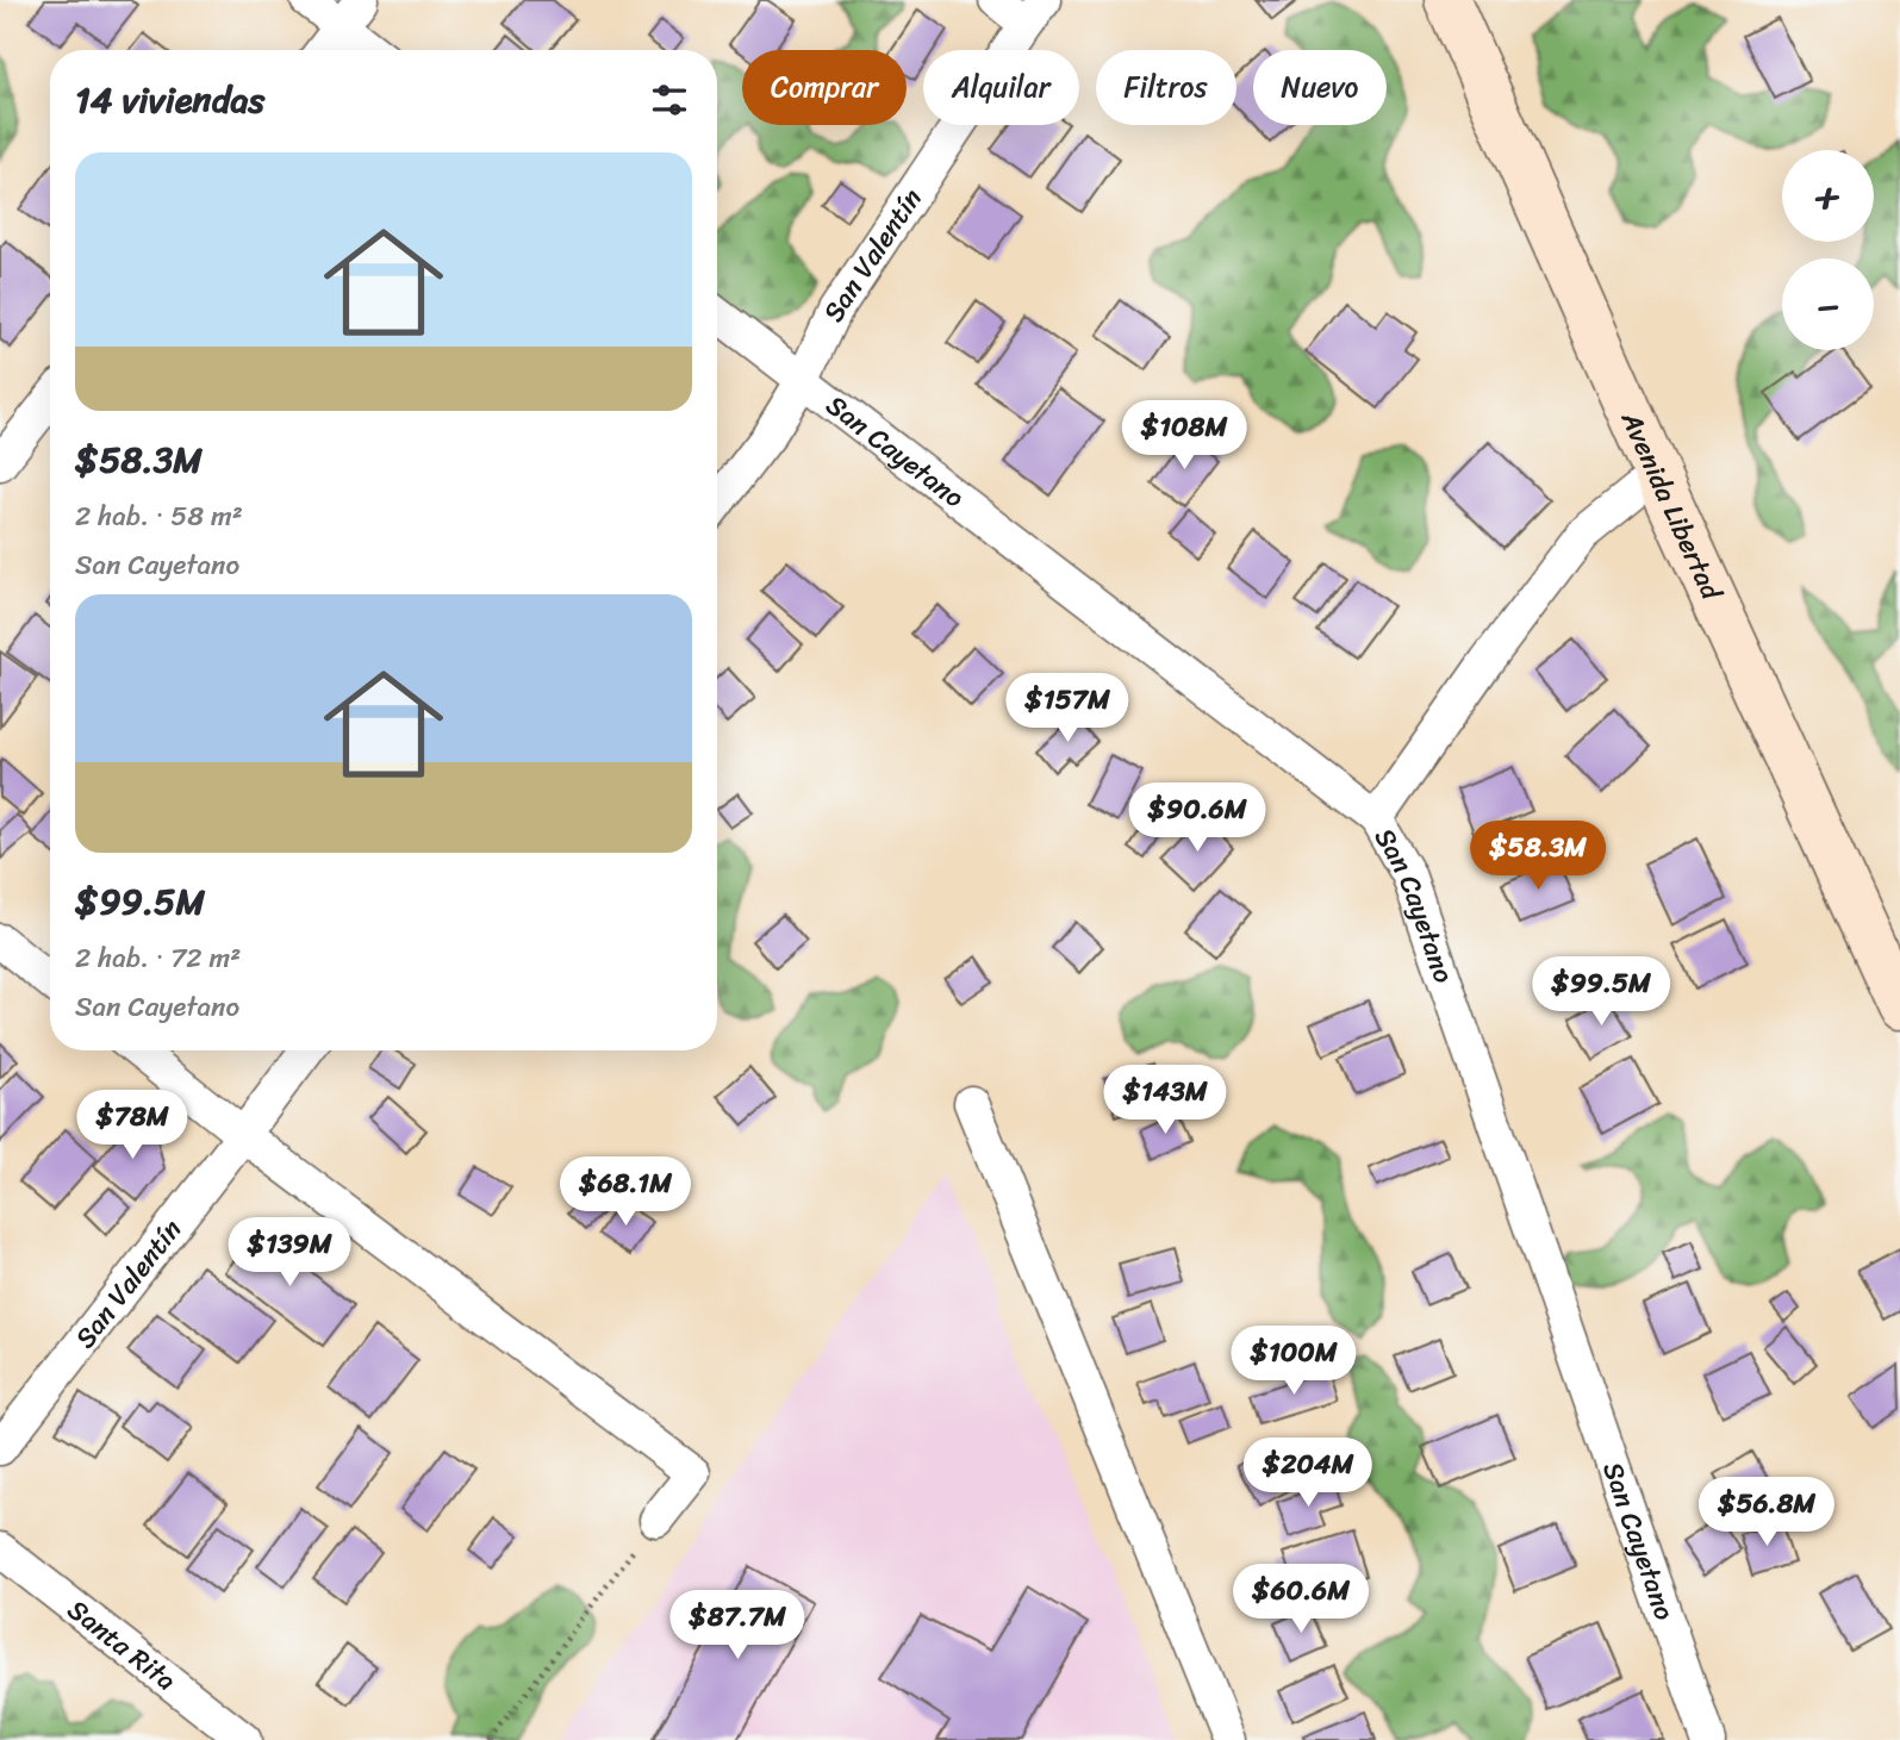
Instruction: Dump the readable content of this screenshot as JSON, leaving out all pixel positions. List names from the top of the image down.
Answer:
{
  "streets": {
    "main road": ["Avenida Libertad"],
    "street": ["San Valentín", "San Cayetano", "Santa Rita"]
  },
  "crossings": [
    ["San Valentín", "San Cayetano"]
  ],
  "page": {
    "chip": [
      "Comprar",
      "Alquilar",
      "Filtros",
      "Nuevo"
    ],
    "heading": "14 viviendas",
    "map_buttons": ["+", "−"],
    "list": [
      {
        "name": "$58.3M",
        "note": "2 hab. · 58 m² · San Cayetano"
      },
      {
        "name": "$99.5M",
        "note": "2 hab. · 72 m² · San Cayetano"
      }
    ],
    "price": [
      "$108M",
      "$157M",
      "$90.6M",
      "$58.3M",
      "$99.5M",
      "$143M",
      "$78M",
      "$68.1M",
      "$139M",
      "$100M",
      "$204M",
      "$56.8M",
      "$60.6M",
      "$87.7M"
    ]
  }
}
